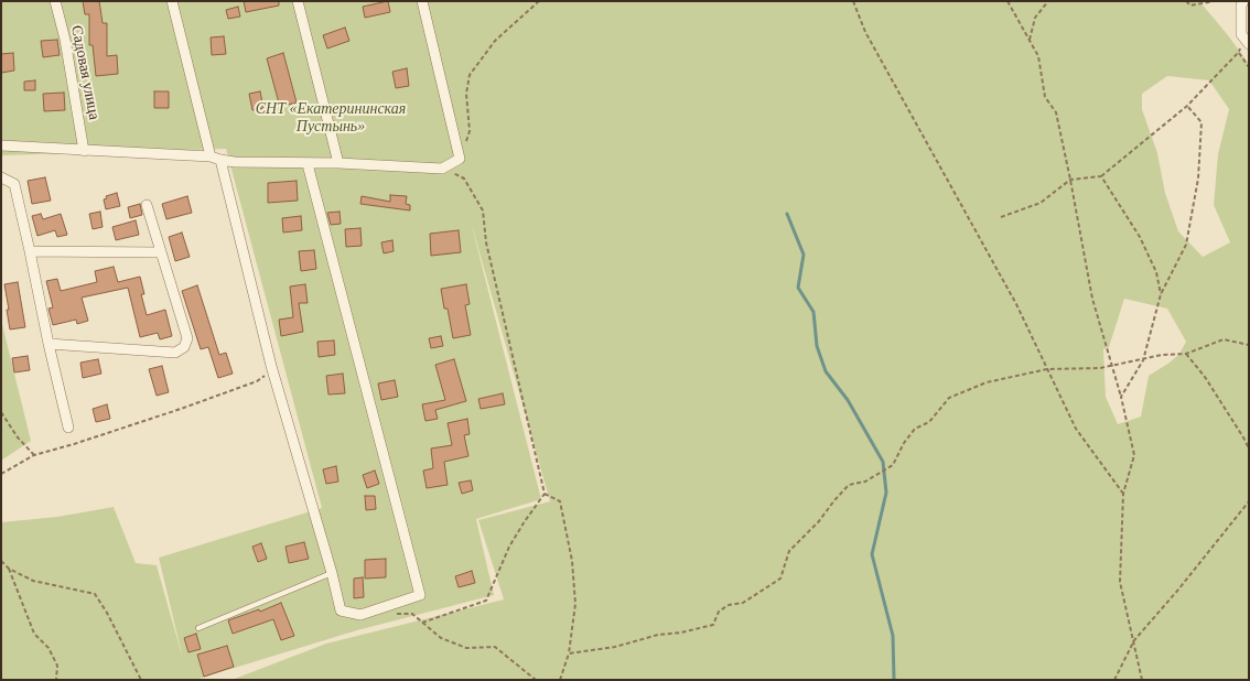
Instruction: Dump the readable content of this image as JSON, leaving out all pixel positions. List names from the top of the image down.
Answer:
{
  "streets": {
    "street": ["Садовая улица"]
  },
  "parks": ["СНТ «Екатерининская Пустынь»"]
}
